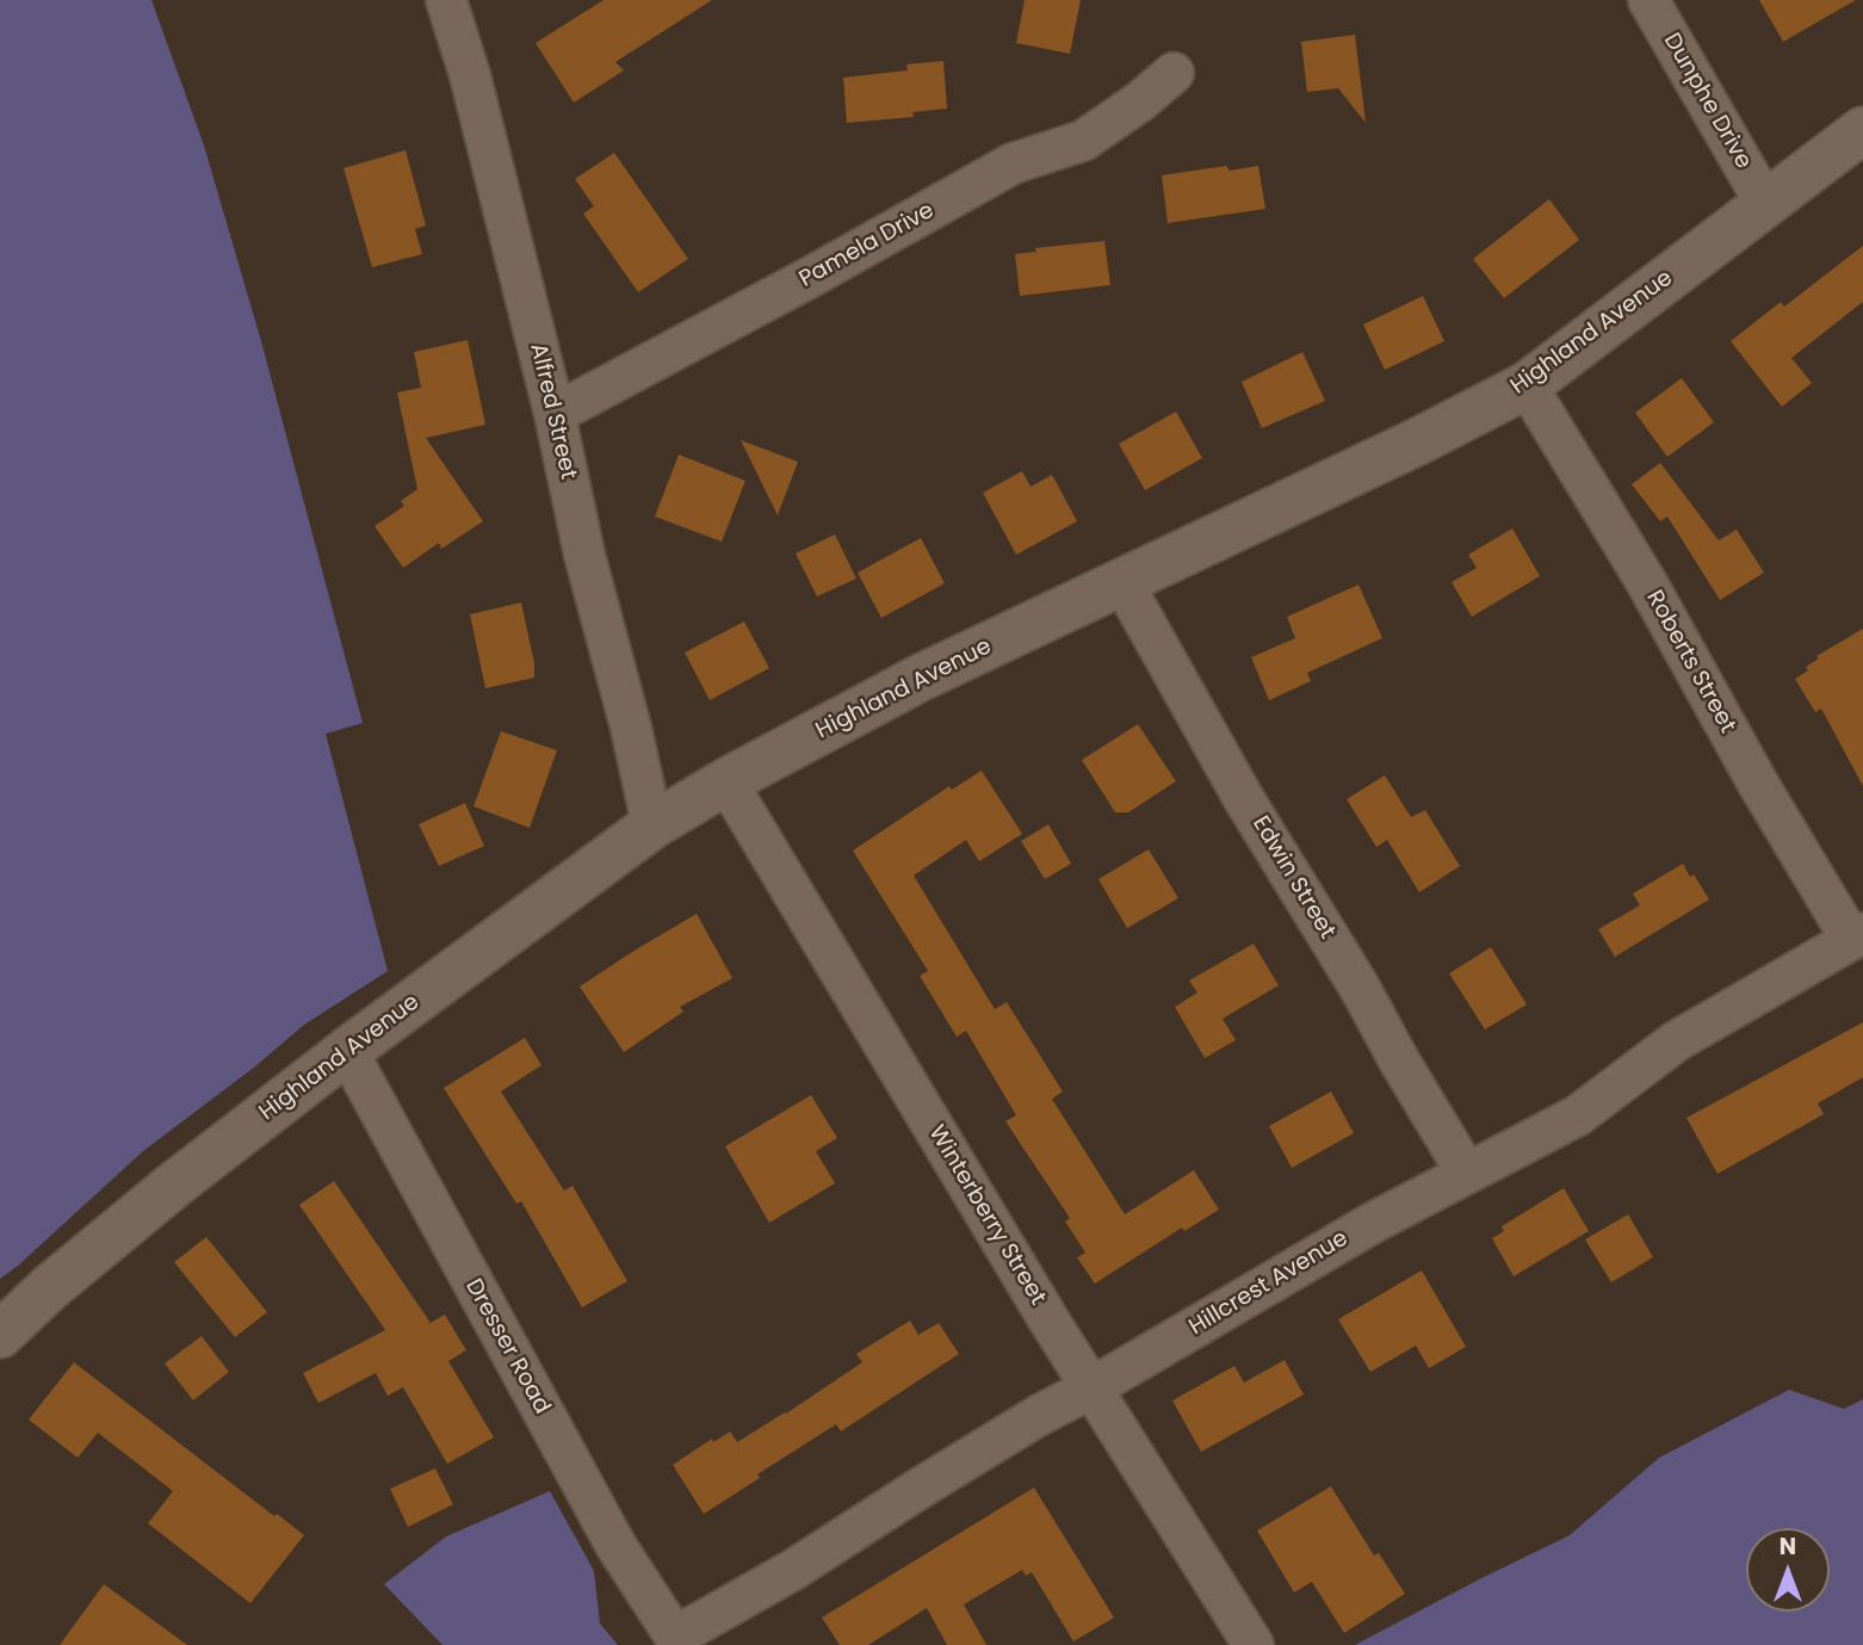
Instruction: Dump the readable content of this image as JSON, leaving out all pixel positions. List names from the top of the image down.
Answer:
{
  "streets": {
    "street": [
      "Dunphe Drive",
      "Pamela Drive",
      "Highland Avenue",
      "Alfred Street",
      "Roberts Street",
      "Edwin Street",
      "Winterberry Street",
      "Hillcrest Avenue",
      "Dresser Road"
    ]
  },
  "crossings": [
    ["Dunphe Drive", "Highland Avenue"],
    ["Pamela Drive", "Alfred Street"],
    ["Highland Avenue", "Alfred Street"],
    ["Highland Avenue", "Roberts Street"],
    ["Highland Avenue", "Edwin Street"],
    ["Highland Avenue", "Winterberry Street"],
    ["Highland Avenue", "Dresser Road"],
    ["Roberts Street", "Hillcrest Avenue"],
    ["Edwin Street", "Hillcrest Avenue"],
    ["Winterberry Street", "Hillcrest Avenue"],
    ["Hillcrest Avenue", "Dresser Road"]
  ],
  "north": "top"
}
